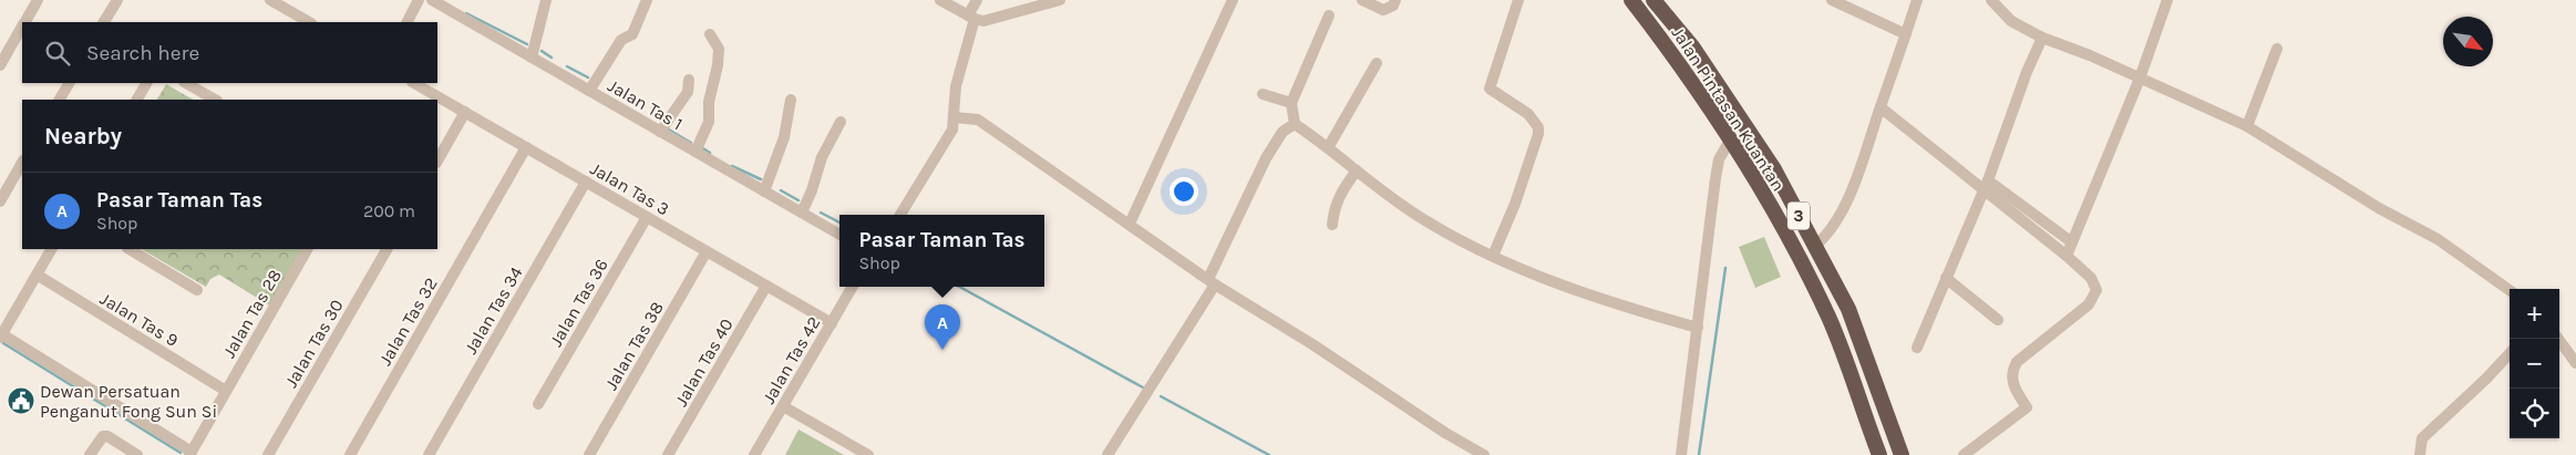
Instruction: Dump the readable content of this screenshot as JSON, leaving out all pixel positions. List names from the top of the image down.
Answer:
{
  "streets": {
    "highway": ["Jalan Pintasan Kuantan", "3"],
    "street": [
      "Jalan Tas 1",
      "Jalan Tas 3",
      "Jalan Tas 36",
      "Jalan Tas 34",
      "Jalan Tas 28",
      "Jalan Tas 9",
      "Jalan Tas 32",
      "Jalan Tas 30",
      "Jalan Tas 38",
      "Jalan Tas 42",
      "Jalan Tas 40"
    ]
  },
  "crossings": [
    ["Jalan Tas 3", "Jalan Tas 36"],
    ["Jalan Tas 3", "Jalan Tas 34"],
    ["Jalan Tas 3", "Jalan Tas 32"],
    ["Jalan Tas 3", "Jalan Tas 38"],
    ["Jalan Tas 3", "Jalan Tas 42"],
    ["Jalan Tas 3", "Jalan Tas 40"],
    ["Jalan Tas 28", "Jalan Tas 9"]
  ],
  "places": {
    "public building": ["Dewan Persatuan Penganut Fong Sun Si"]
  },
  "north": "bottom right",
  "page": {
    "search": "Search here",
    "heading": "Nearby",
    "list": [
      {
        "mark": "A",
        "name": "Pasar Taman Tas",
        "note": "Shop",
        "value": "200 m"
      }
    ],
    "popup": ["Pasar Taman Tas", "Shop"],
    "map_buttons": ["+", "−"],
    "pins": "A"
  }
}
